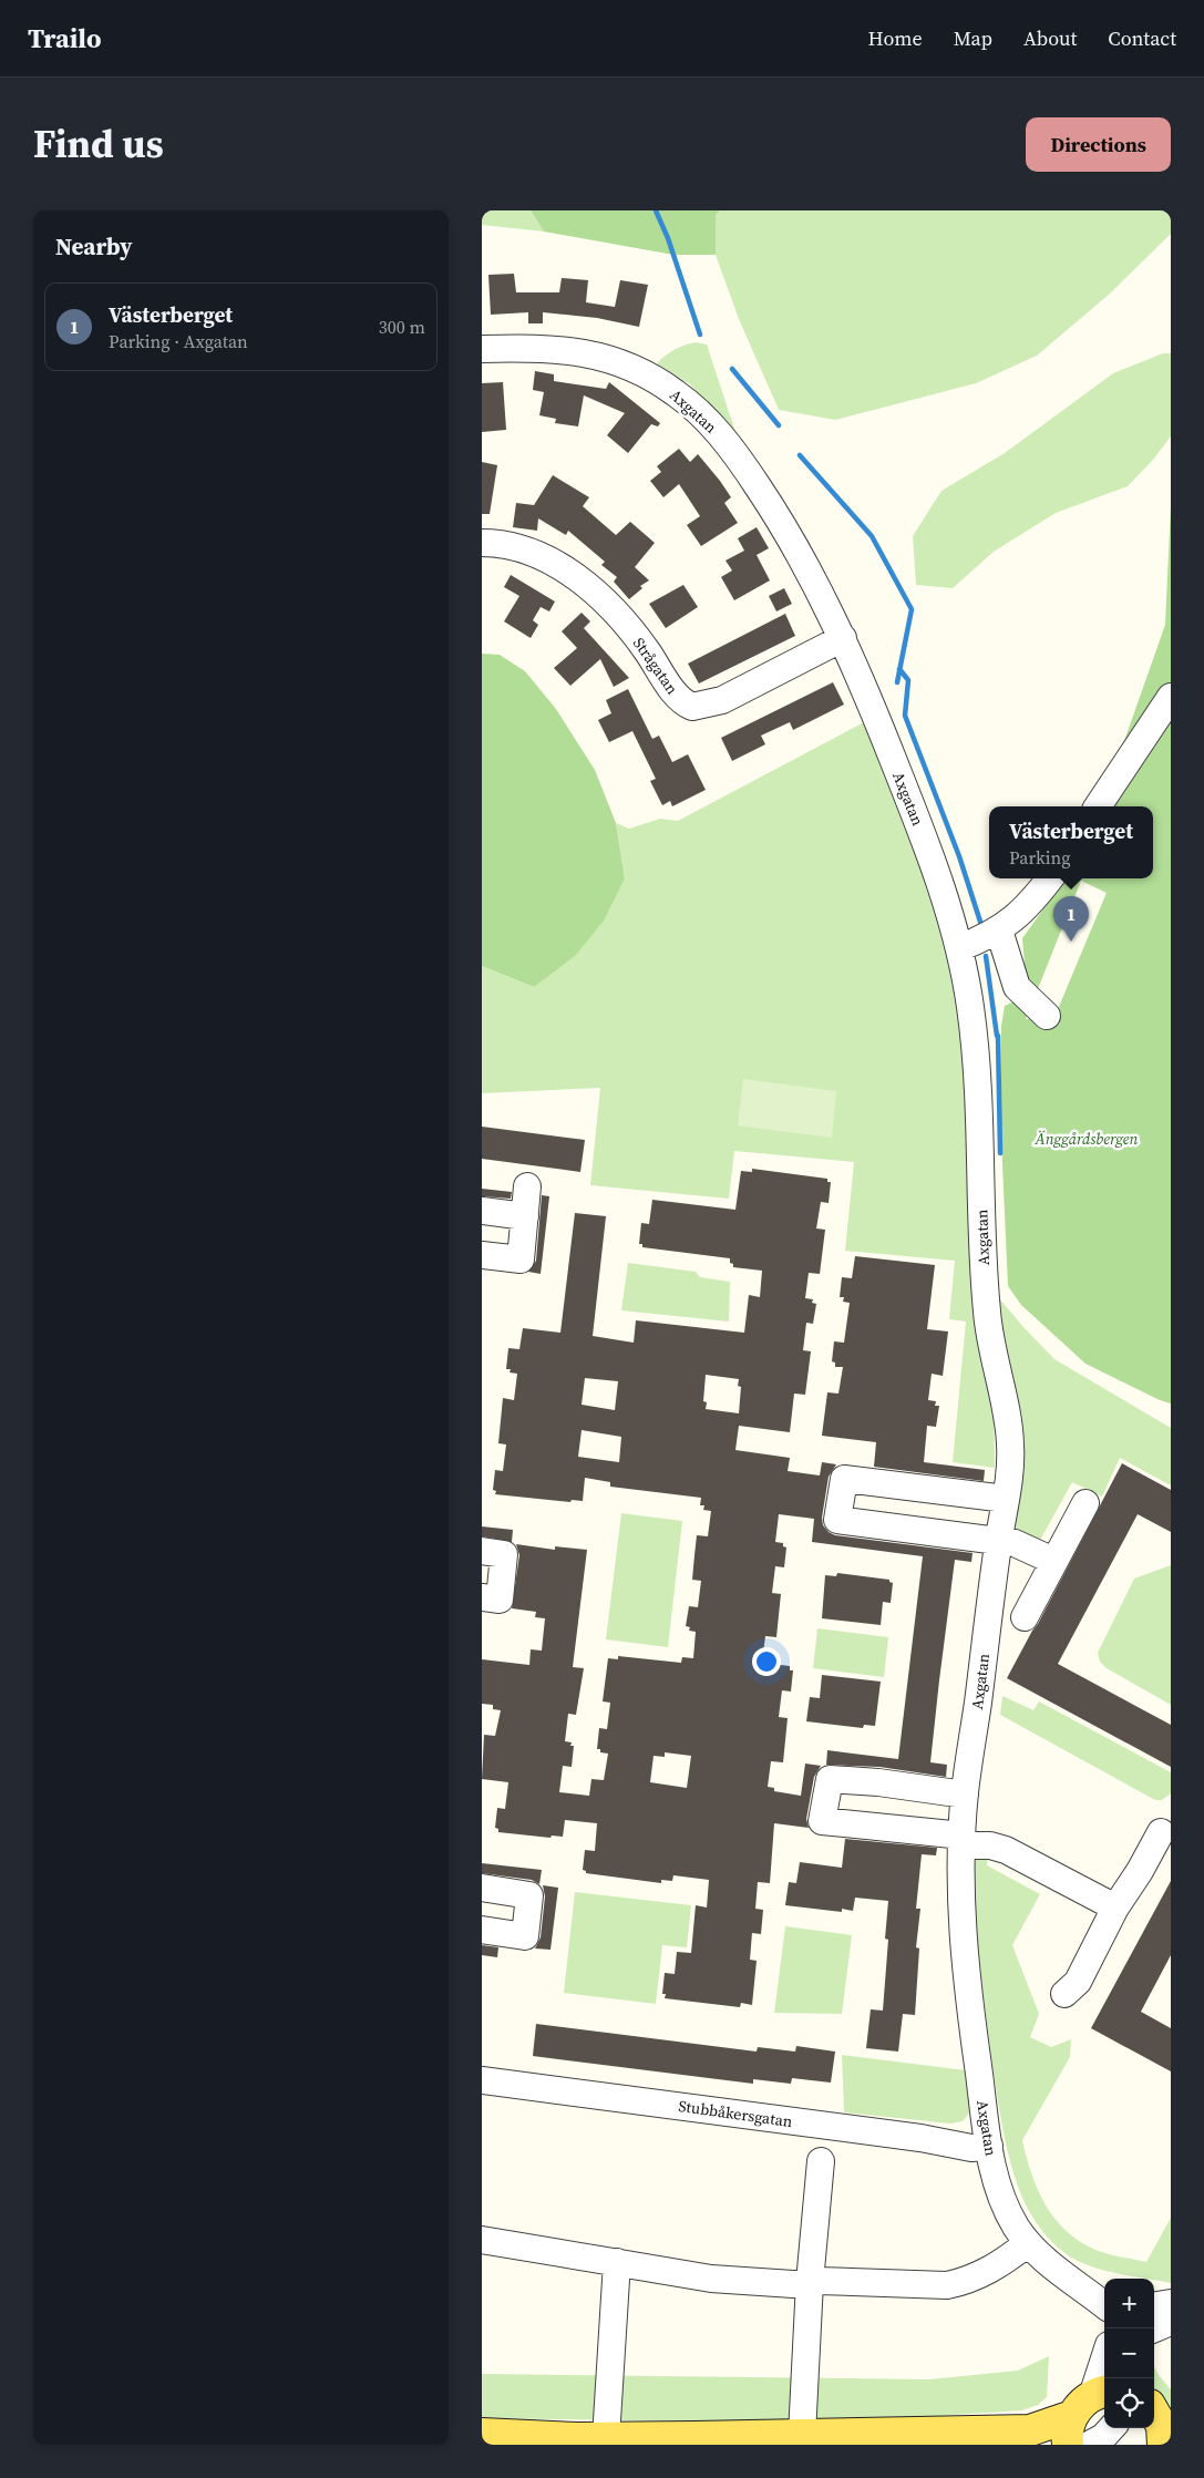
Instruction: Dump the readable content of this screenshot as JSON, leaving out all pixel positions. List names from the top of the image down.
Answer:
{
  "streets": {
    "street": ["Axgatan", "Strågatan", "Stubbåkersgatan"]
  },
  "crossings": [
    ["Axgatan", "Strågatan"],
    ["Axgatan", "Stubbåkersgatan"]
  ],
  "parks": ["Änggårdsbergen"],
  "page": {
    "header": "Trailo",
    "nav": [
      "Home",
      "Map",
      "About",
      "Contact"
    ],
    "title": "Find us",
    "buttons": "Directions",
    "heading": "Nearby",
    "list": [
      {
        "mark": "1",
        "name": "Västerberget",
        "note": "Parking · Axgatan",
        "value": "300 m"
      }
    ],
    "popup": ["Västerberget", "Parking"],
    "pins": "1",
    "map_buttons": ["+", "−"]
  }
}
